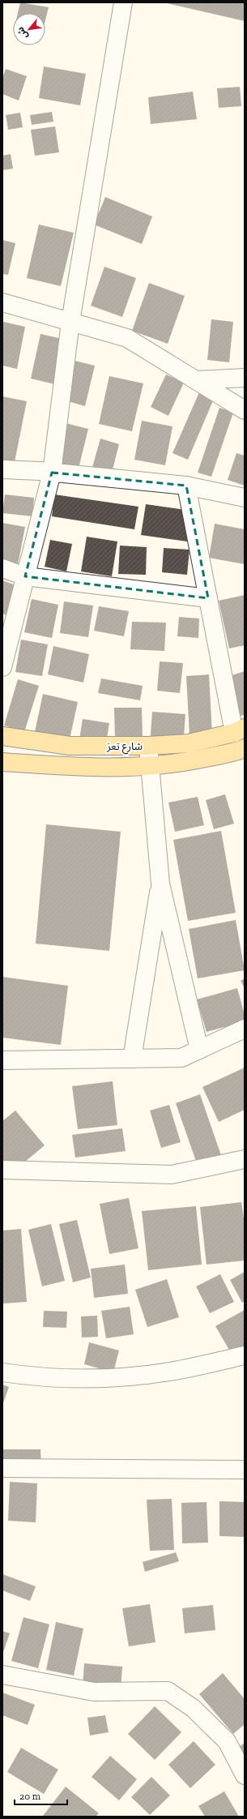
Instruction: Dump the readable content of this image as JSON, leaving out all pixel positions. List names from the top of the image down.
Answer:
{
  "streets": {
    "main road": ["شارع تعز"]
  },
  "scale_bar": "20 m",
  "north": "bottom left"
}
